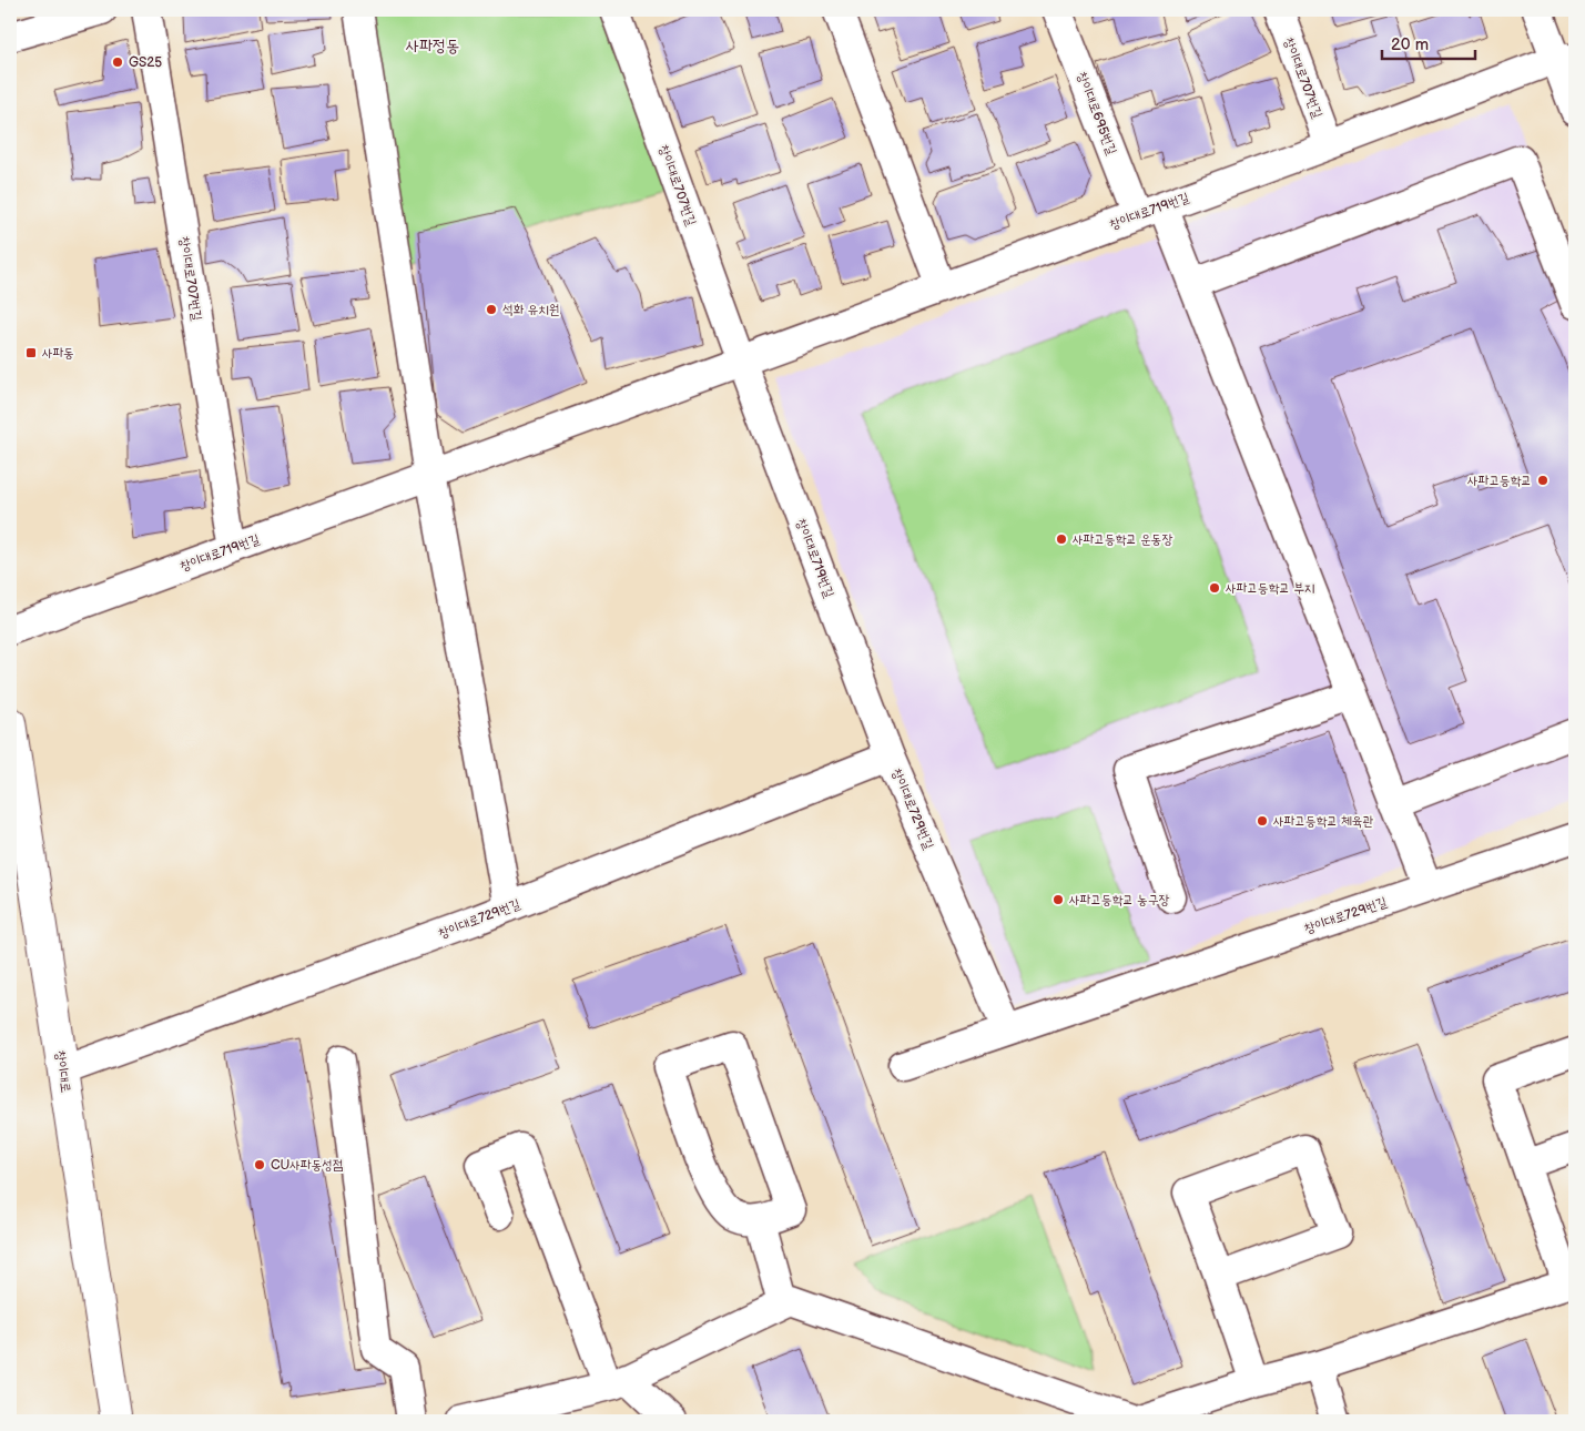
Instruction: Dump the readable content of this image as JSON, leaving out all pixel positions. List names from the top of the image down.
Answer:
{
  "streets": {
    "main road": ["창이대로"],
    "street": [
      "창이대로707번길",
      "창이대로695번길",
      "창이대로719번길",
      "창이대로729번길"
    ]
  },
  "crossings": [
    ["창이대로707번길", "창이대로719번길"],
    ["창이대로695번길", "창이대로719번길"],
    ["창이대로695번길", "창이대로729번길"],
    ["창이대로719번길", "창이대로729번길"],
    ["창이대로729번길", "창이대로"]
  ],
  "districts": ["사파정동"],
  "places": {
    "other": [
      "GS25",
      "석화 유치원",
      "사파고등학교",
      "사파고등학교 운동장",
      "사파고등학교 부지",
      "사파고등학교 체육관",
      "사파고등학교 농구장",
      "CU사파동성점"
    ],
    "transit": ["사파동"]
  },
  "scale_bar": "20 m"
}
